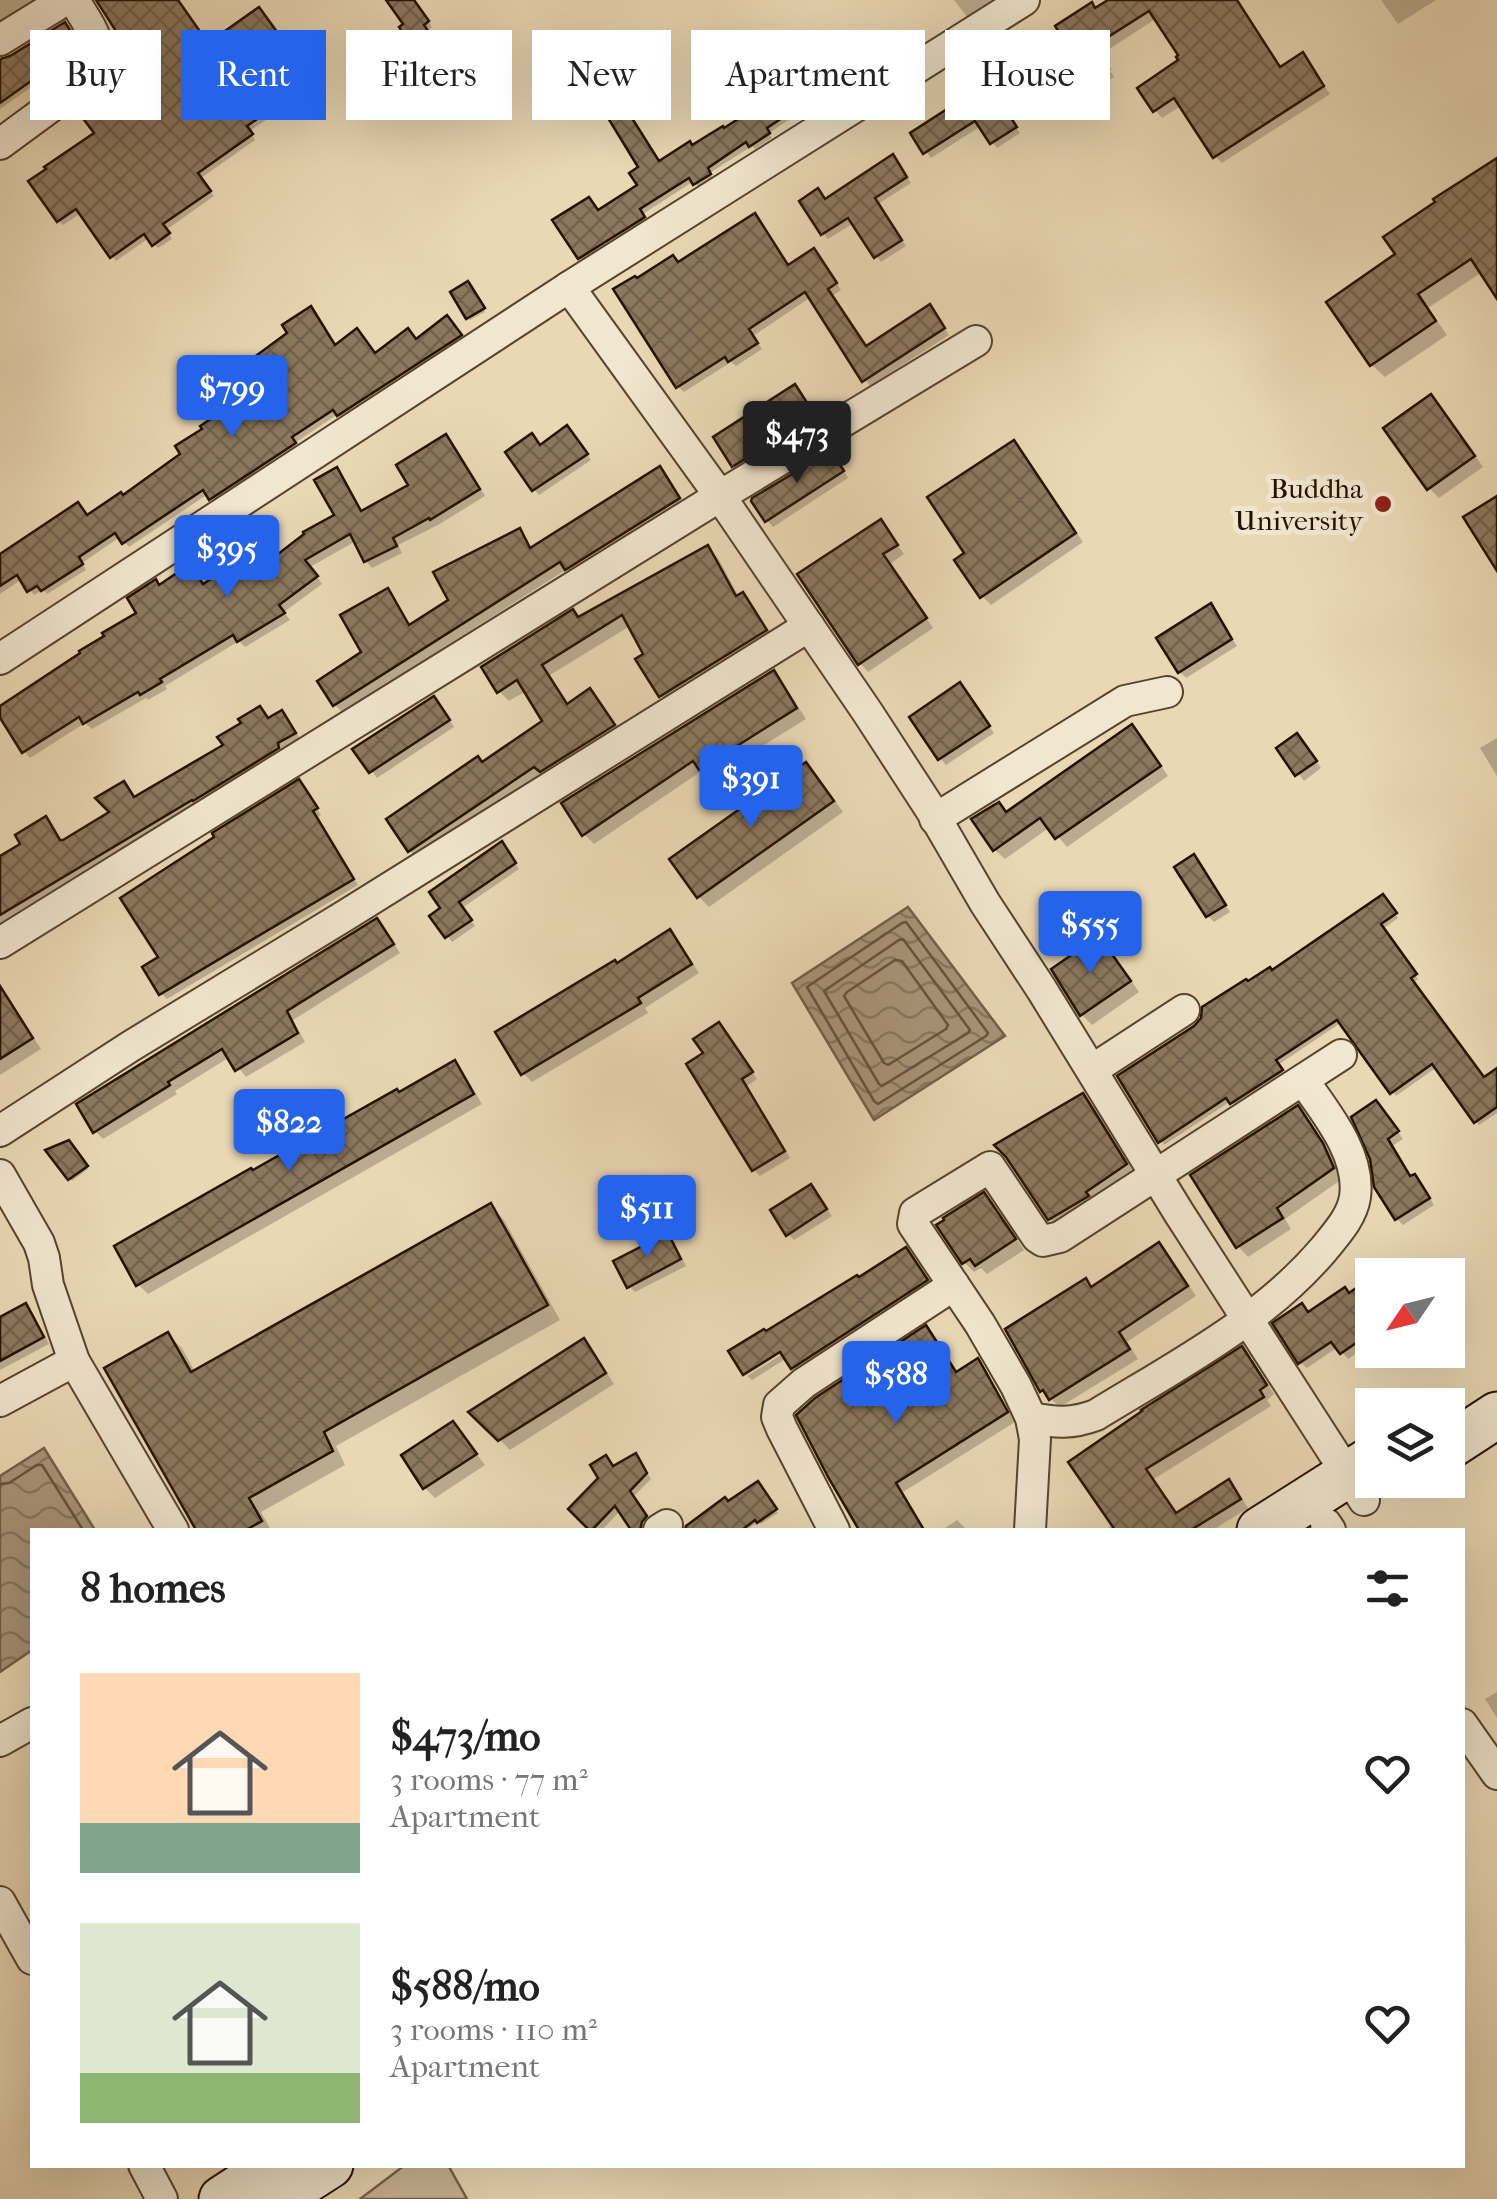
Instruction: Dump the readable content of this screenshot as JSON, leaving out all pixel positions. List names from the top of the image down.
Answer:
{
  "places": ["Buddha University"],
  "north": "bottom left",
  "page": {
    "chip": [
      "Buy",
      "Rent",
      "Filters",
      "New",
      "Apartment",
      "House"
    ],
    "price": [
      "$799",
      "$473",
      "$395",
      "$391",
      "$555",
      "$822",
      "$511",
      "$588"
    ],
    "heading": "8 homes",
    "list": [
      {
        "name": "$473/mo",
        "note": "3 rooms · 77 m² · Apartment"
      },
      {
        "name": "$588/mo",
        "note": "3 rooms · 110 m² · Apartment"
      }
    ]
  }
}
